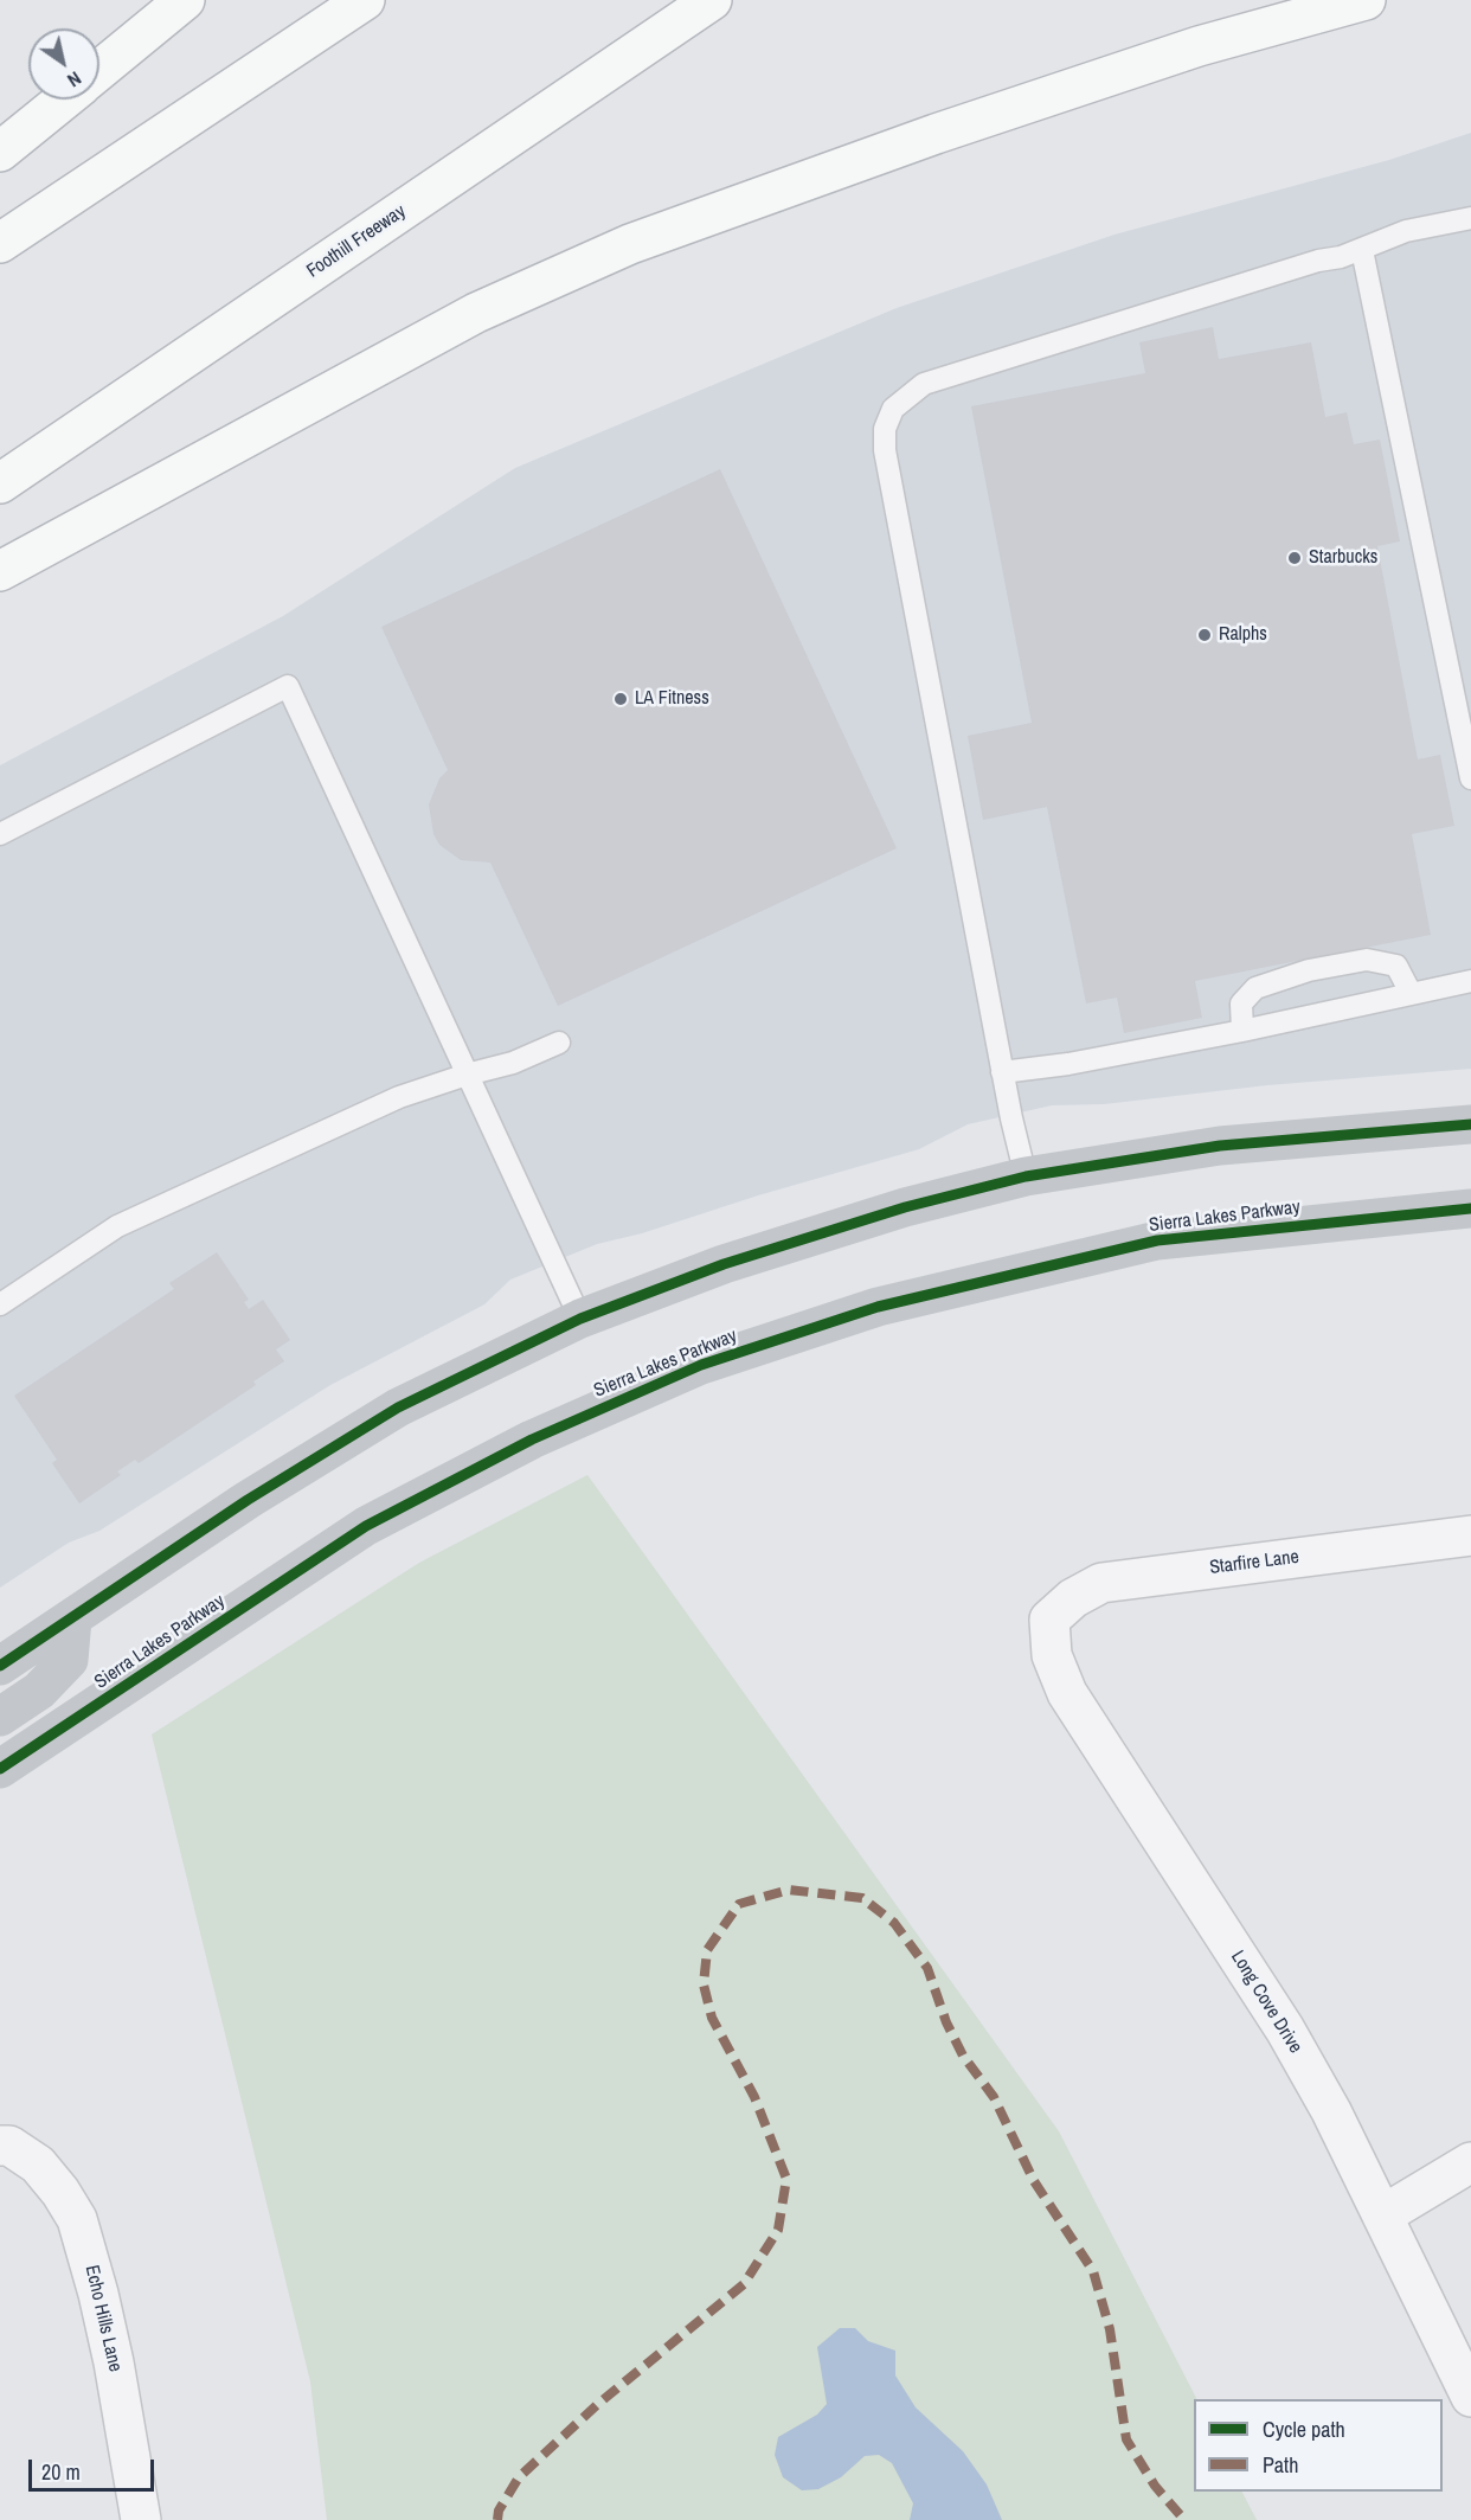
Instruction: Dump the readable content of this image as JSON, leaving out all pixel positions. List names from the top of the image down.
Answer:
{
  "streets": {
    "highway": ["Foothill Freeway"],
    "street": [
      "Sierra Lakes Parkway",
      "Starfire Lane",
      "Long Cove Drive",
      "Echo Hills Lane"
    ]
  },
  "crossings": [
    ["Starfire Lane", "Long Cove Drive"]
  ],
  "places": ["Starbucks", "Ralphs", "LA Fitness"],
  "legend": ["Cycle path", "Path"],
  "scale_bar": "20 m",
  "north": "bottom right"
}
